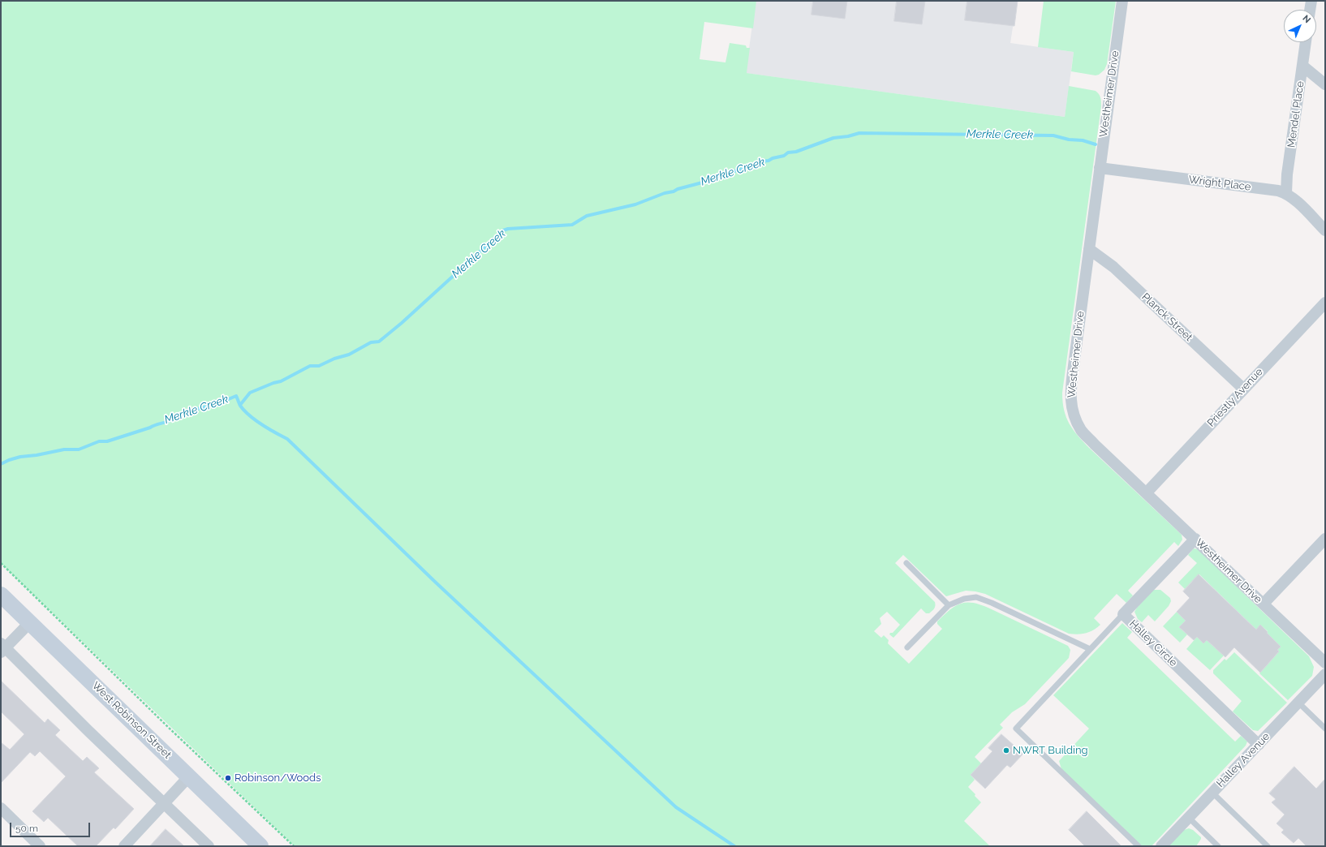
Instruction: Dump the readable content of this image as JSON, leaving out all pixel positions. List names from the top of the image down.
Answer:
{
  "streets": {
    "main road": ["West Robinson Street"],
    "street": [
      "Westheimer Drive",
      "Mendel Place",
      "Wright Place",
      "Planck Street",
      "Priestly Avenue",
      "Halley Circle",
      "Halley Avenue"
    ]
  },
  "crossings": [
    ["Westheimer Drive", "Wright Place"],
    ["Westheimer Drive", "Planck Street"],
    ["Westheimer Drive", "Priestly Avenue"],
    ["Westheimer Drive", "Halley Circle"],
    ["Mendel Place", "Wright Place"],
    ["Planck Street", "Priestly Avenue"],
    ["Halley Circle", "Halley Avenue"]
  ],
  "water": ["Merkle Creek"],
  "places": ["NWRT Building", "Robinson/Woods"],
  "scale_bar": "50 m",
  "north": "top right"
}
